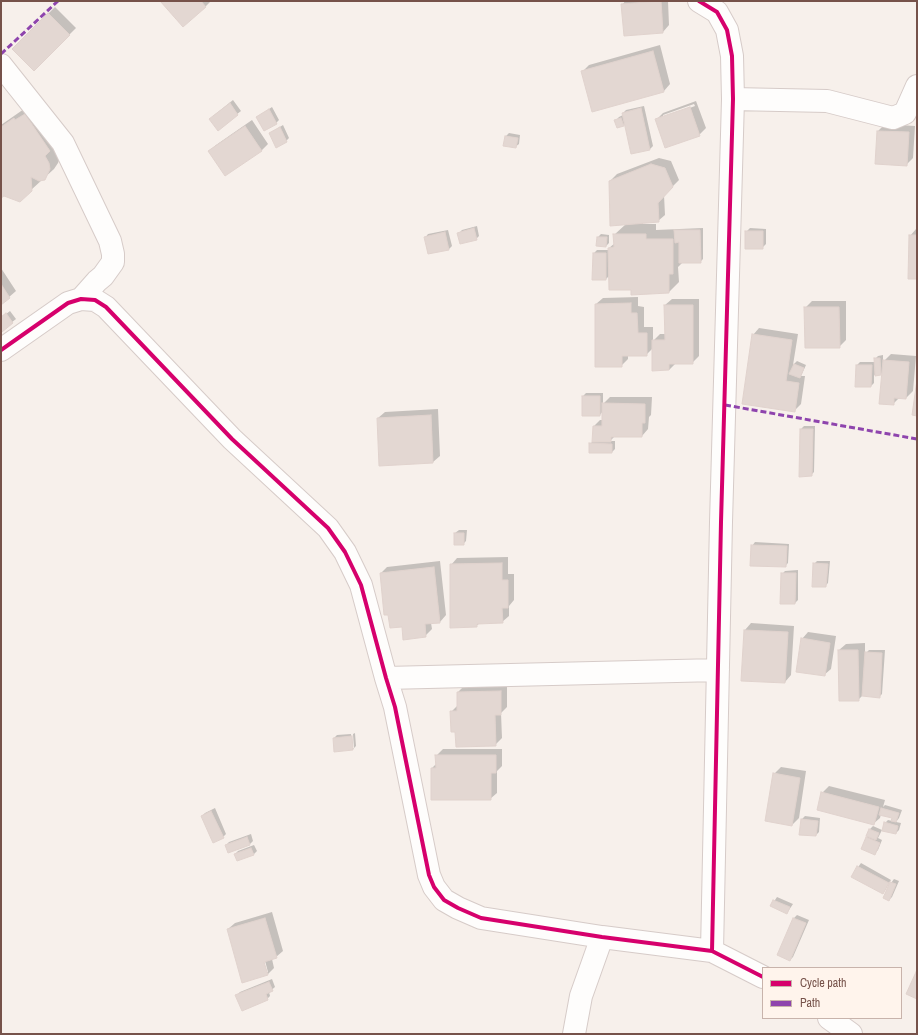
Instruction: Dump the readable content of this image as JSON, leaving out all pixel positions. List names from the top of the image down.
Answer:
{
  "legend": ["Cycle path", "Path"]
}
